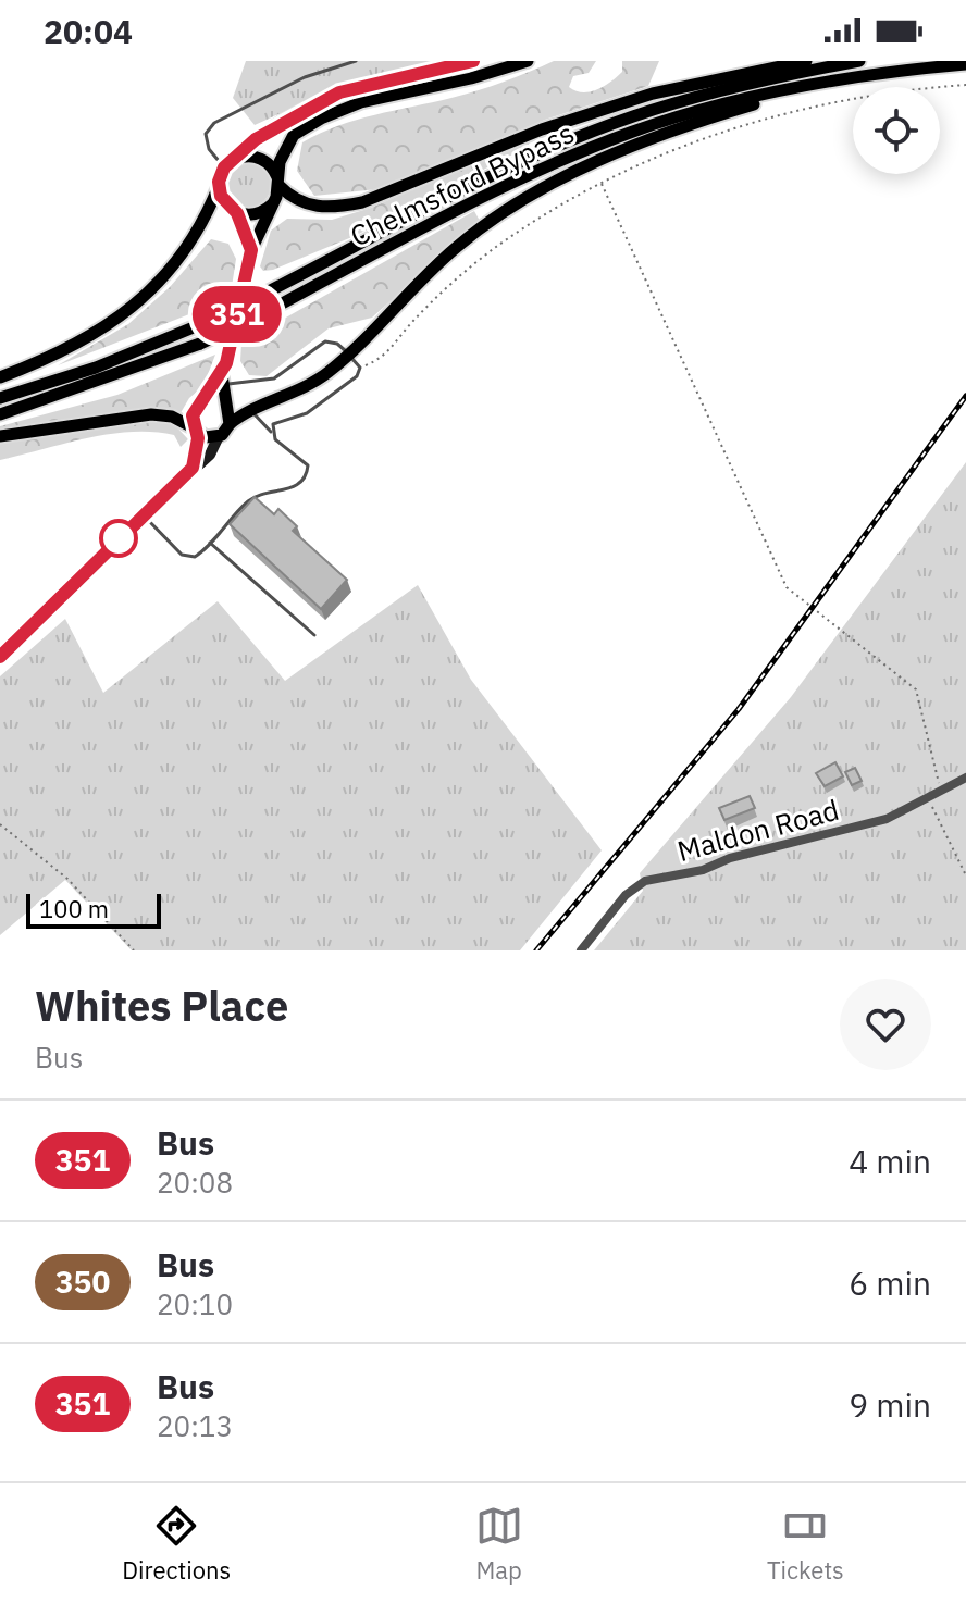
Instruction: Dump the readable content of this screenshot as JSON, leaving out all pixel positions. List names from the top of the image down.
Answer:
{
  "streets": {
    "highway": ["Chelmsford Bypass"],
    "street": ["Maldon Road"]
  },
  "lines": ["bus line 351"],
  "scale_bar": "100 m",
  "page": {
    "status": "20:04",
    "on_map": "351",
    "scale": "100 m",
    "heading": ["Whites Place", "Bus"],
    "list": [
      {
        "mark": "351",
        "name": "Bus",
        "note": "20:08",
        "value": "4 min"
      },
      {
        "mark": "350",
        "name": "Bus",
        "note": "20:10",
        "value": "6 min"
      },
      {
        "mark": "351",
        "name": "Bus",
        "note": "20:13",
        "value": "9 min"
      }
    ],
    "tabs": ["Directions", "Map", "Tickets"]
  }
}
